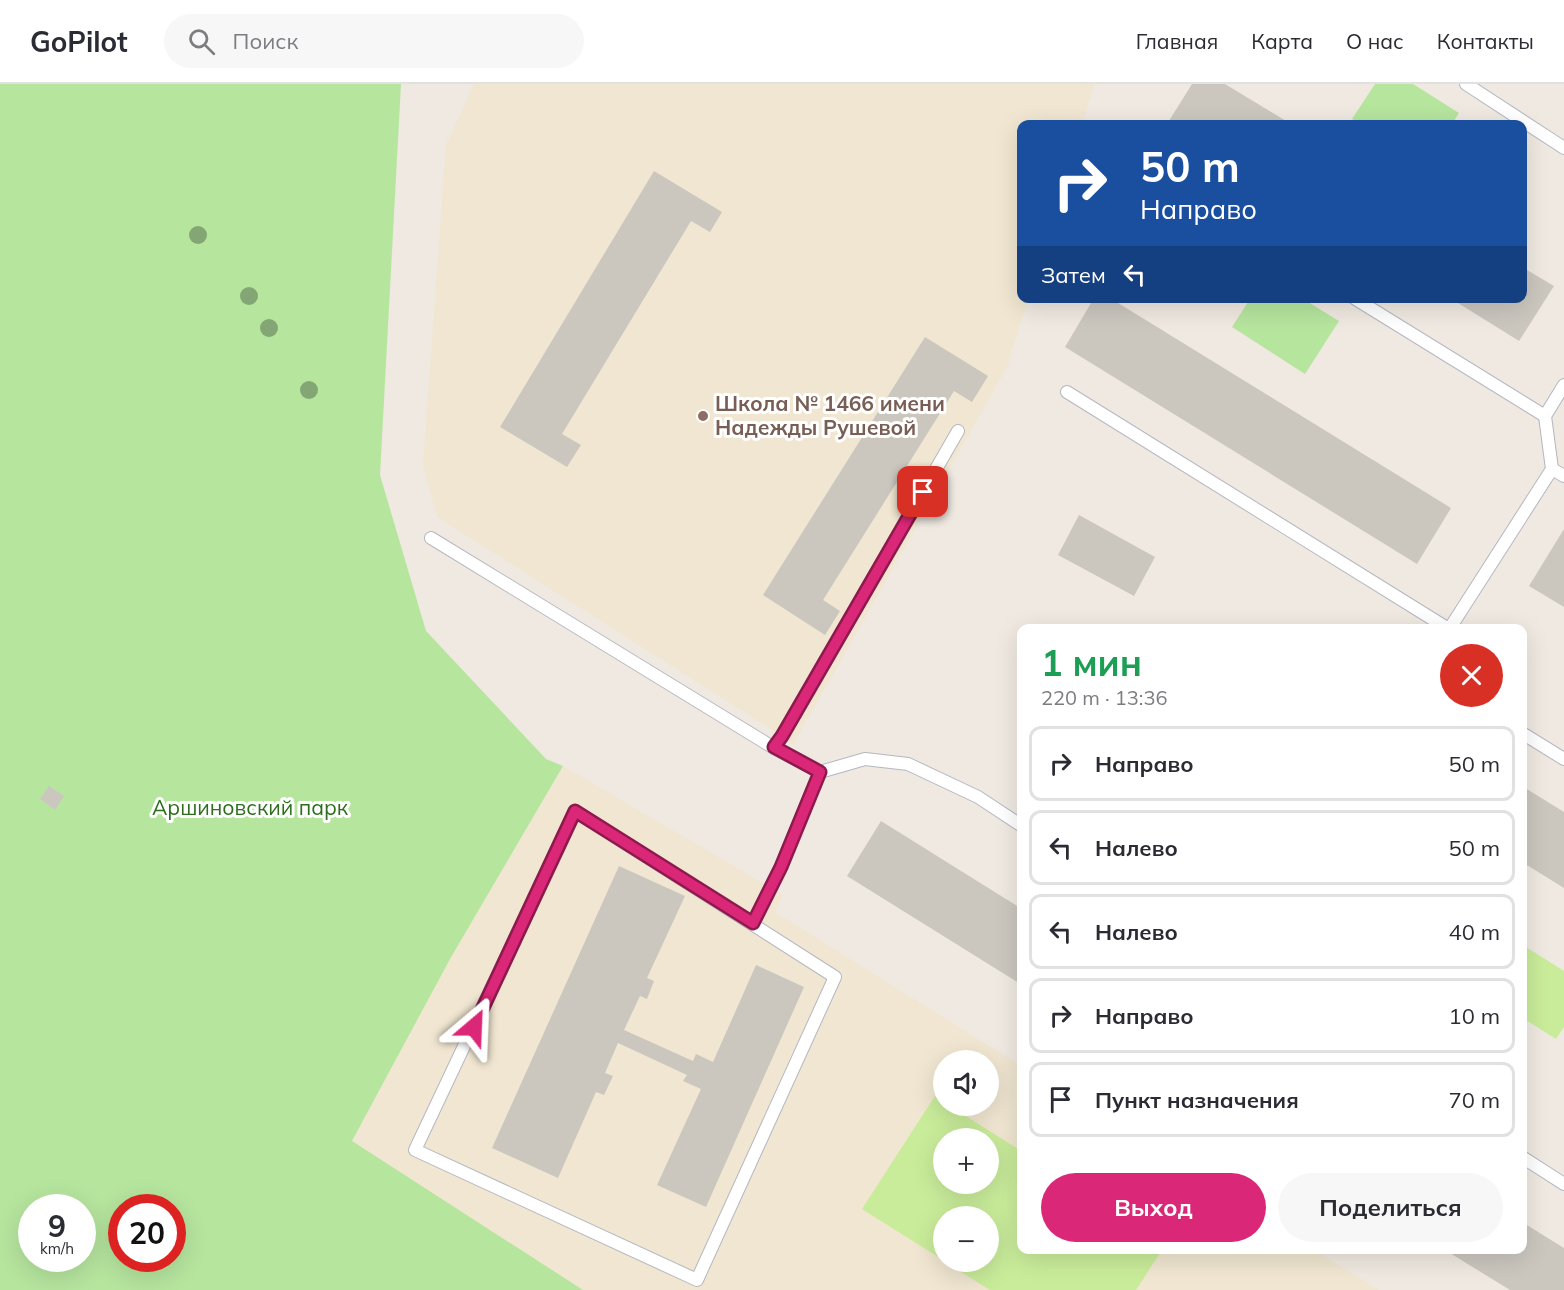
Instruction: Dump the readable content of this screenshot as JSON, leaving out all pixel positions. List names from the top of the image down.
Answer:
{
  "parks": ["Аршиновский парк"],
  "places": ["Школа № 1466 имени Надежды Рушевой"],
  "page": {
    "header": "GoPilot",
    "search": "Поиск",
    "nav": [
      "Главная",
      "Карта",
      "О нас",
      "Контакты"
    ],
    "turn": ["50 m", "Направо"],
    "then": "Затем",
    "heading": ["1 мин", "220 m · 13:36"],
    "list": [
      {
        "name": "Направо",
        "value": "50 m"
      },
      {
        "name": "Налево",
        "value": "50 m"
      },
      {
        "name": "Налево",
        "value": "40 m"
      },
      {
        "name": "Направо",
        "value": "10 m"
      },
      {
        "name": "Пункт назначения",
        "value": "70 m"
      }
    ],
    "map_buttons": ["+", "−"],
    "buttons": ["Выход", "Поделиться"],
    "speed": "9 km/h",
    "limit": "20"
  }
}
